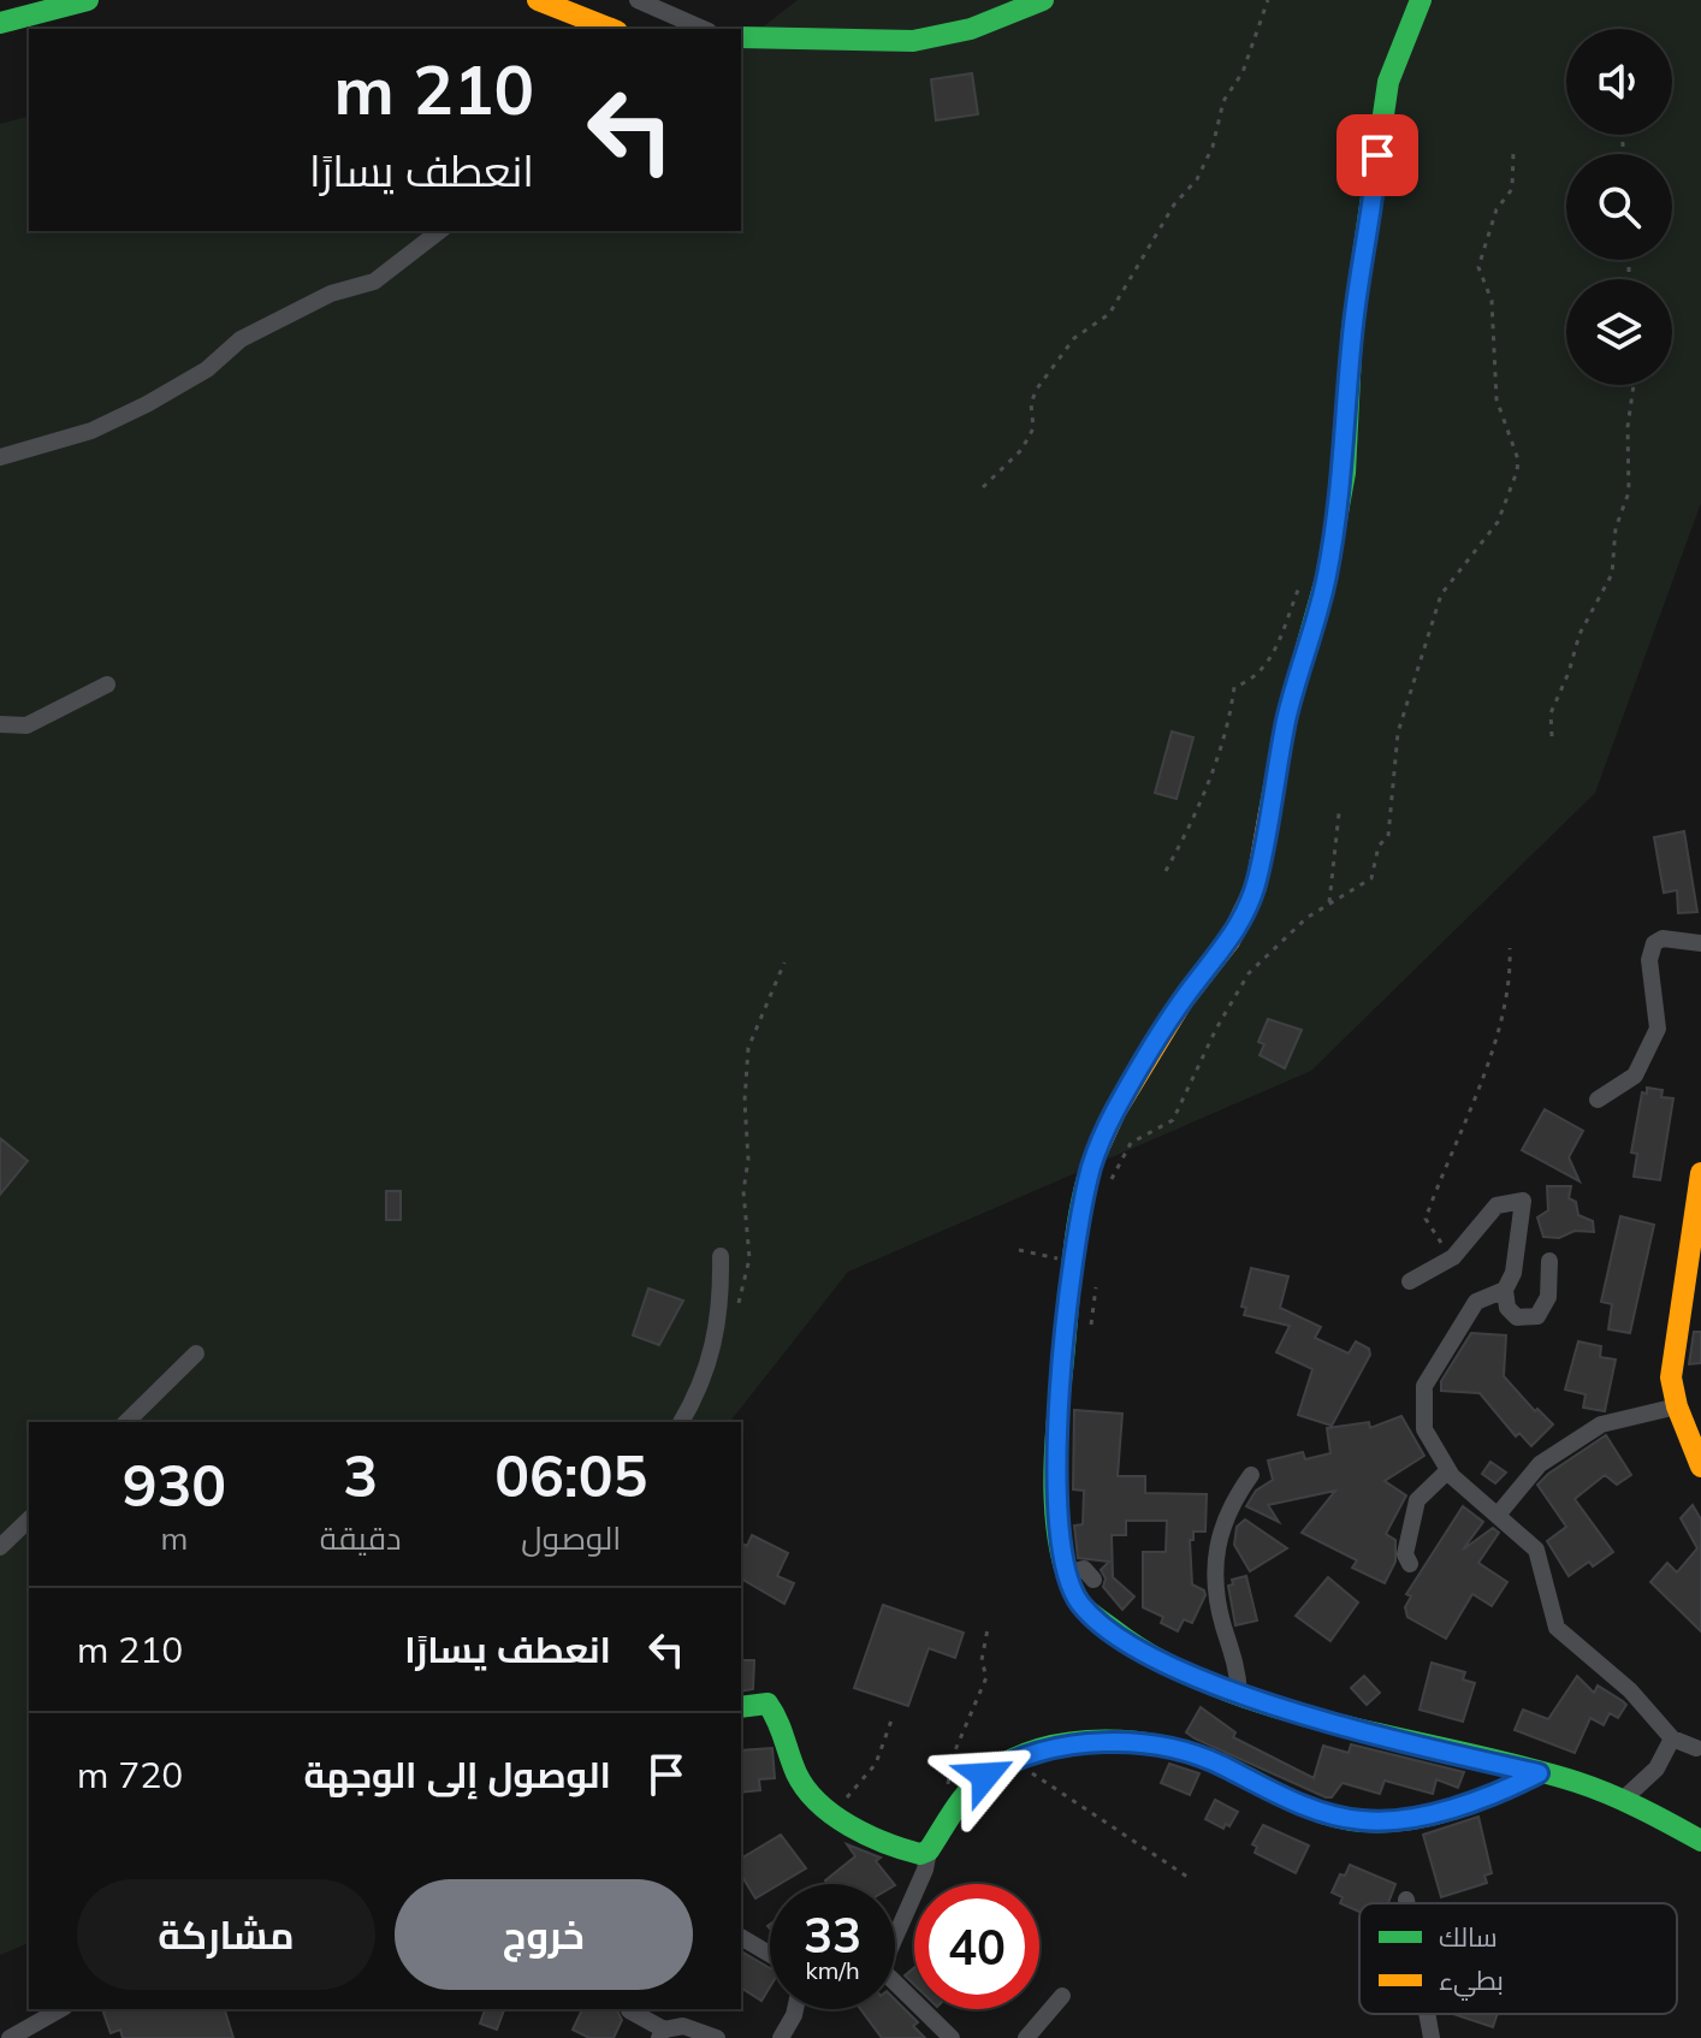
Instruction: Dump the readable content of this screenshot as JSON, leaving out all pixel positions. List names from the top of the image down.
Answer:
{
  "legend": ["سالك", "بطيء"],
  "page": {
    "turn": ["210 m", "انعطف يسارًا"],
    "eta": [
      "06:05",
      "الوصول",
      "3",
      "دقيقة",
      "930",
      "m"
    ],
    "list": [
      {
        "name": "انعطف يسارًا",
        "value": "210 m"
      },
      {
        "name": "الوصول إلى الوجهة",
        "value": "720 m"
      }
    ],
    "buttons": ["خروج", "مشاركة"],
    "speed": "33 km/h",
    "limit": "40"
  }
}
